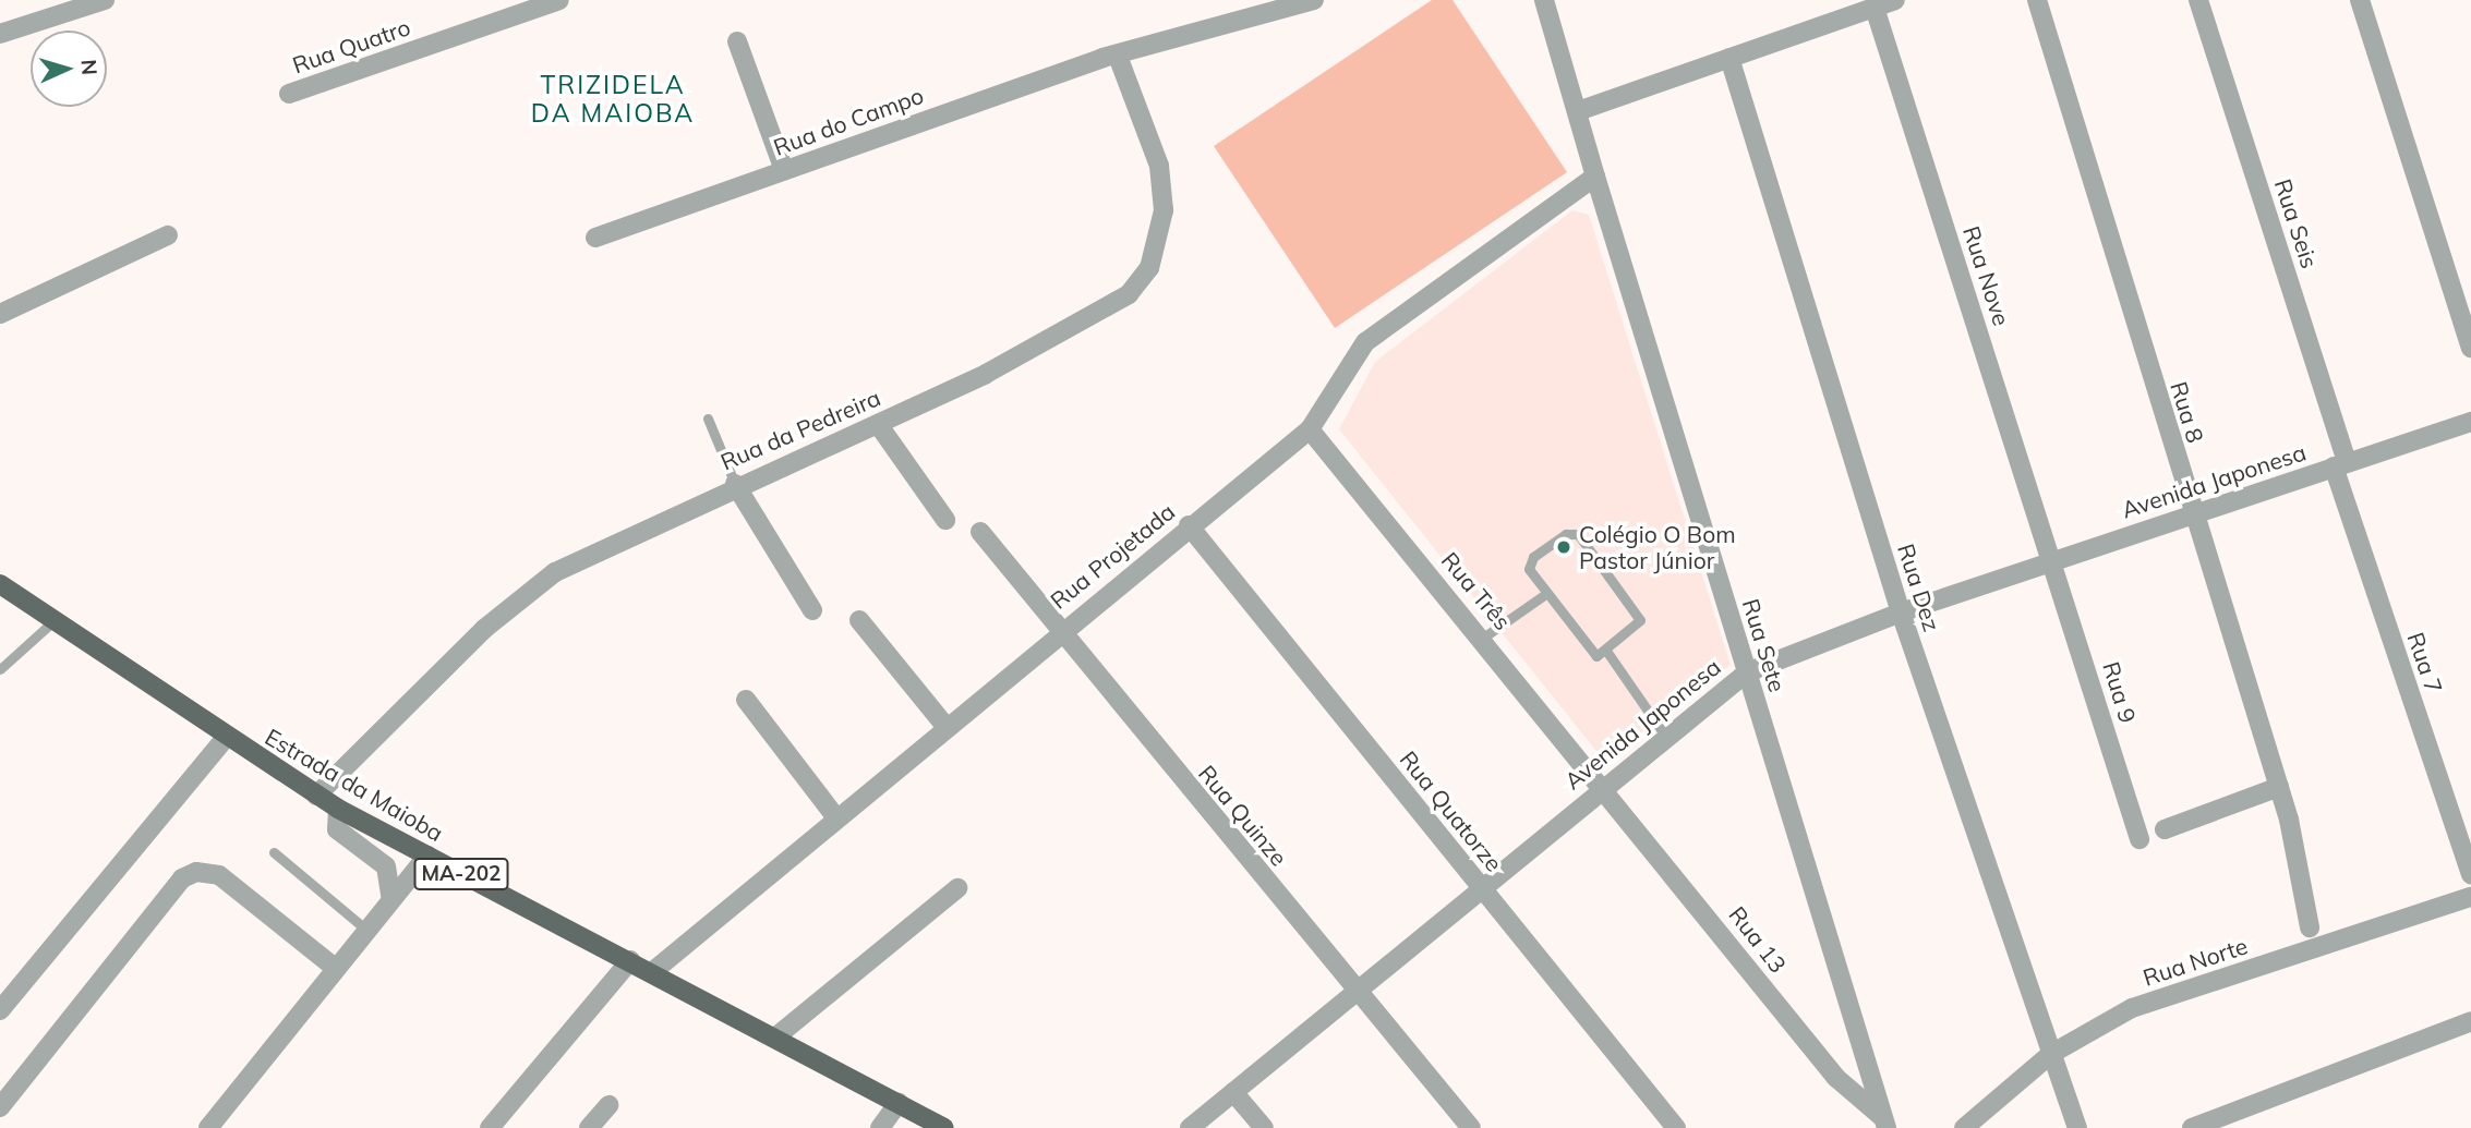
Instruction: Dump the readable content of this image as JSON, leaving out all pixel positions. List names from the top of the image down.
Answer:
{
  "streets": {
    "main road": ["Estrada da Maioba", "MA-202"],
    "street": [
      "Rua Quatro",
      "Rua do Campo",
      "Rua Seis",
      "Rua Nove",
      "Rua 8",
      "Rua da Pedreira",
      "Avenida Japonesa",
      "Rua Projetada",
      "Rua Dez",
      "Rua Três",
      "Rua Sete",
      "Rua 7",
      "Rua 9",
      "Rua Quatorze",
      "Rua Quinze",
      "Rua 13",
      "Rua Norte"
    ]
  },
  "crossings": [
    ["Rua do Campo", "Rua da Pedreira"],
    ["Rua Seis", "Avenida Japonesa"],
    ["Rua Seis", "Rua 7"],
    ["Rua Nove", "Avenida Japonesa"],
    ["Rua Nove", "Rua 9"],
    ["Rua 8", "Avenida Japonesa"],
    ["Rua da Pedreira", "Estrada da Maioba"],
    ["Avenida Japonesa", "Rua Dez"],
    ["Avenida Japonesa", "Rua Três"],
    ["Avenida Japonesa", "Rua Sete"],
    ["Avenida Japonesa", "Rua 7"],
    ["Avenida Japonesa", "Rua 9"],
    ["Avenida Japonesa", "Rua Quatorze"],
    ["Avenida Japonesa", "Rua Quinze"],
    ["Avenida Japonesa", "Rua 13"],
    ["Rua Projetada", "Rua Três"],
    ["Rua Projetada", "Rua Sete"],
    ["Rua Projetada", "Estrada da Maioba"],
    ["Rua Projetada", "Rua Quatorze"],
    ["Rua Projetada", "Rua Quinze"],
    ["Rua Dez", "Rua Norte"],
    ["Rua Três", "Rua 13"],
    ["Rua Sete", "Rua 13"]
  ],
  "districts": ["TRIZIDELA DA MAIOBA"],
  "places": ["Colégio O Bom Pastor Júnior"],
  "north": "right"
}
